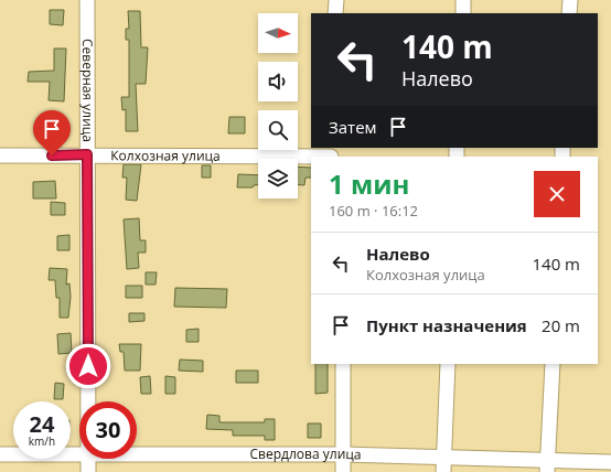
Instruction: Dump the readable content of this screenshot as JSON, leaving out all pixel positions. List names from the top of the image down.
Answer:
{
  "streets": {
    "street": ["Северная улица", "Колхозная улица", "Свердлова улица"]
  },
  "crossings": [
    ["Северная улица", "Колхозная улица"]
  ],
  "north": "right",
  "page": {
    "turn": ["140 m", "Налево"],
    "then": "Затем",
    "heading": ["1 мин", "160 m · 16:12"],
    "list": [
      {
        "name": "Налево",
        "note": "Колхозная улица",
        "value": "140 m"
      },
      {
        "name": "Пункт назначения",
        "value": "20 m"
      }
    ],
    "speed": "24 km/h",
    "limit": "30"
  }
}
